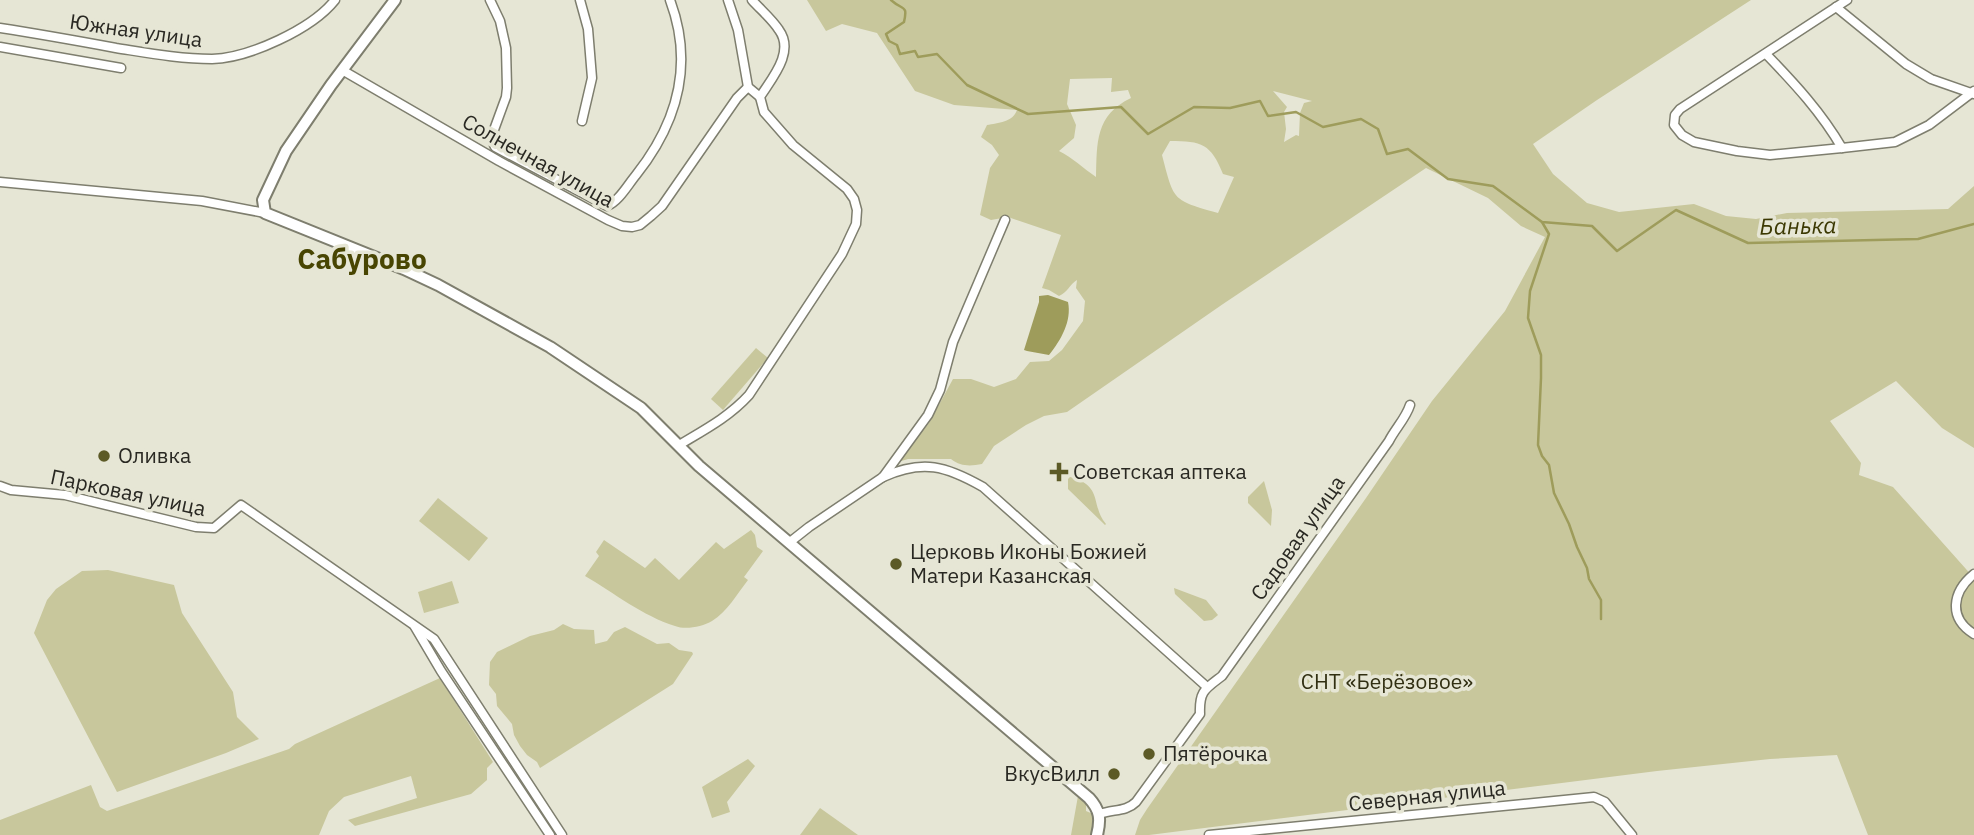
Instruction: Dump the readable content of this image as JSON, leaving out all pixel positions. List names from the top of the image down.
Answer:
{
  "streets": {
    "street": [
      "Южная улица",
      "Солнечная улица",
      "Парковая улица",
      "Садовая улица",
      "Северная улица"
    ]
  },
  "districts": ["Сабурово"],
  "water": ["Банька"],
  "parks": ["СНТ «Берёзовое»"],
  "places": {
    "other": [
      "Оливка",
      "Церковь Иконы Божией Матери Казанская",
      "Пятёрочка",
      "ВкусВилл"
    ],
    "health": ["Советская аптека"]
  }
}
